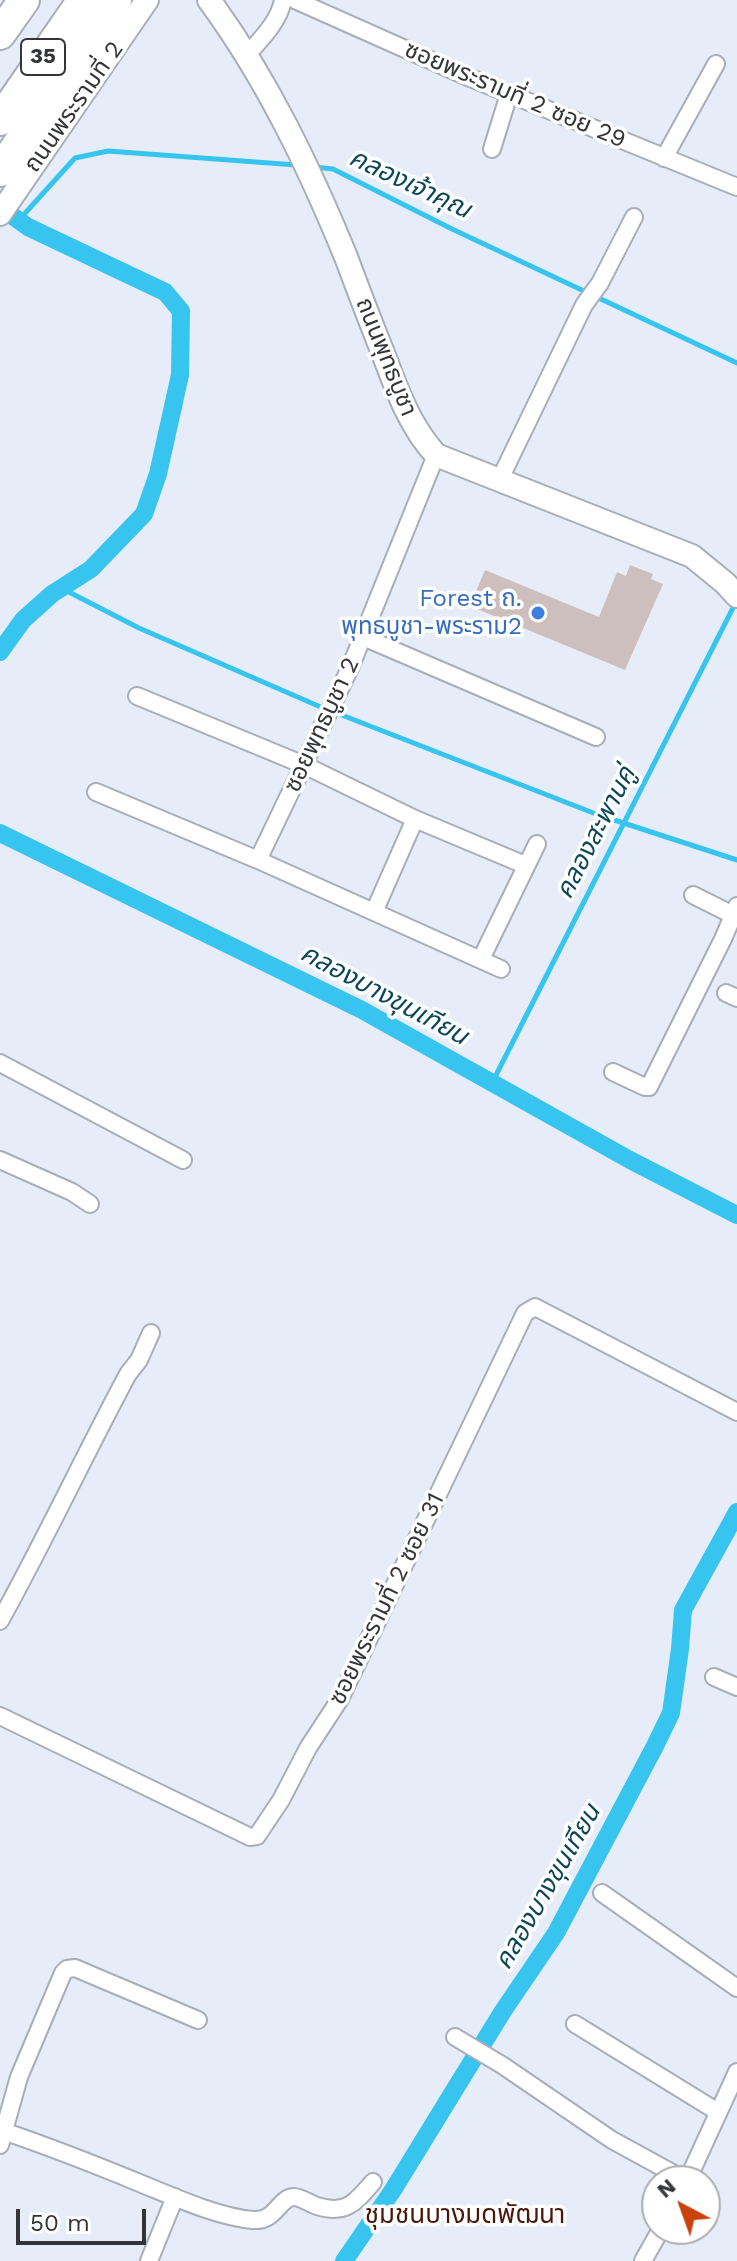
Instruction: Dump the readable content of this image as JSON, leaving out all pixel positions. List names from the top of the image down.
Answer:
{
  "streets": {
    "highway": ["35"],
    "main road": ["ถนนพระรามที่ 2", "ถนนพุทธบูชา"],
    "street": ["ซอยพระรามที่ 2 ซอย 29", "ซอยพุทธบูชา 2", "ซอยพระรามที่ 2 ซอย 31"]
  },
  "crossings": [
    ["ถนนพุทธบูชา", "ซอยพุทธบูชา 2"]
  ],
  "districts": ["ชุมชนบางมดพัฒนา"],
  "water": ["คลองเจ้าคุณ", "คลองสะพานคู่", "คลองบางขุนเทียน"],
  "places": ["Forest ถ. พุทธบูชา-พระราม2"],
  "scale_bar": "50 m",
  "north": "top left"
}
